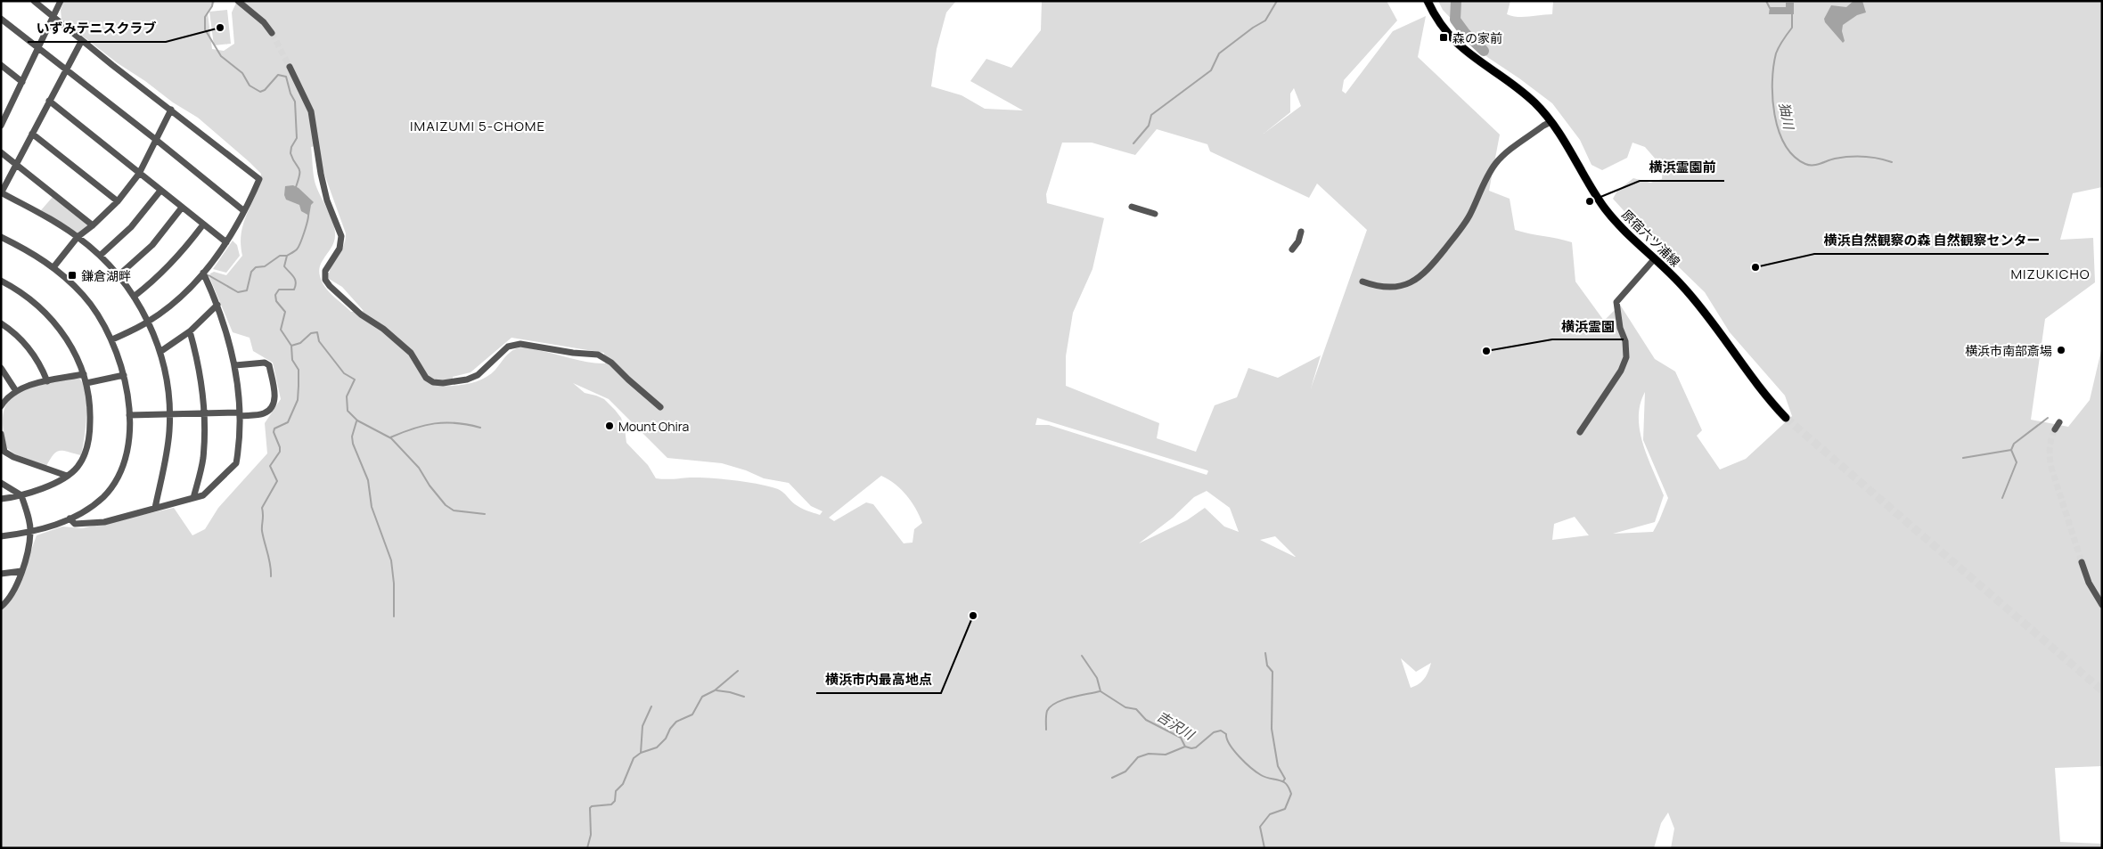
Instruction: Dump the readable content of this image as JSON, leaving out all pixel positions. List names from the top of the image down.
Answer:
{
  "streets": {
    "main road": ["原宿六ツ浦線"]
  },
  "districts": ["IMAIZUMI 5-CHOME", "MIZUKICHO"],
  "water": ["㹨川", "吉沢川"],
  "places": {
    "other": [
      "いずみテニスクラブ",
      "横浜霊園前",
      "横浜自然観察の森 自然観察センター",
      "横浜市南部斎場",
      "横浜霊園",
      "Mount Ohira",
      "横浜市内最高地点"
    ],
    "transit": ["森の家前", "鎌倉湖畔"]
  }
}
